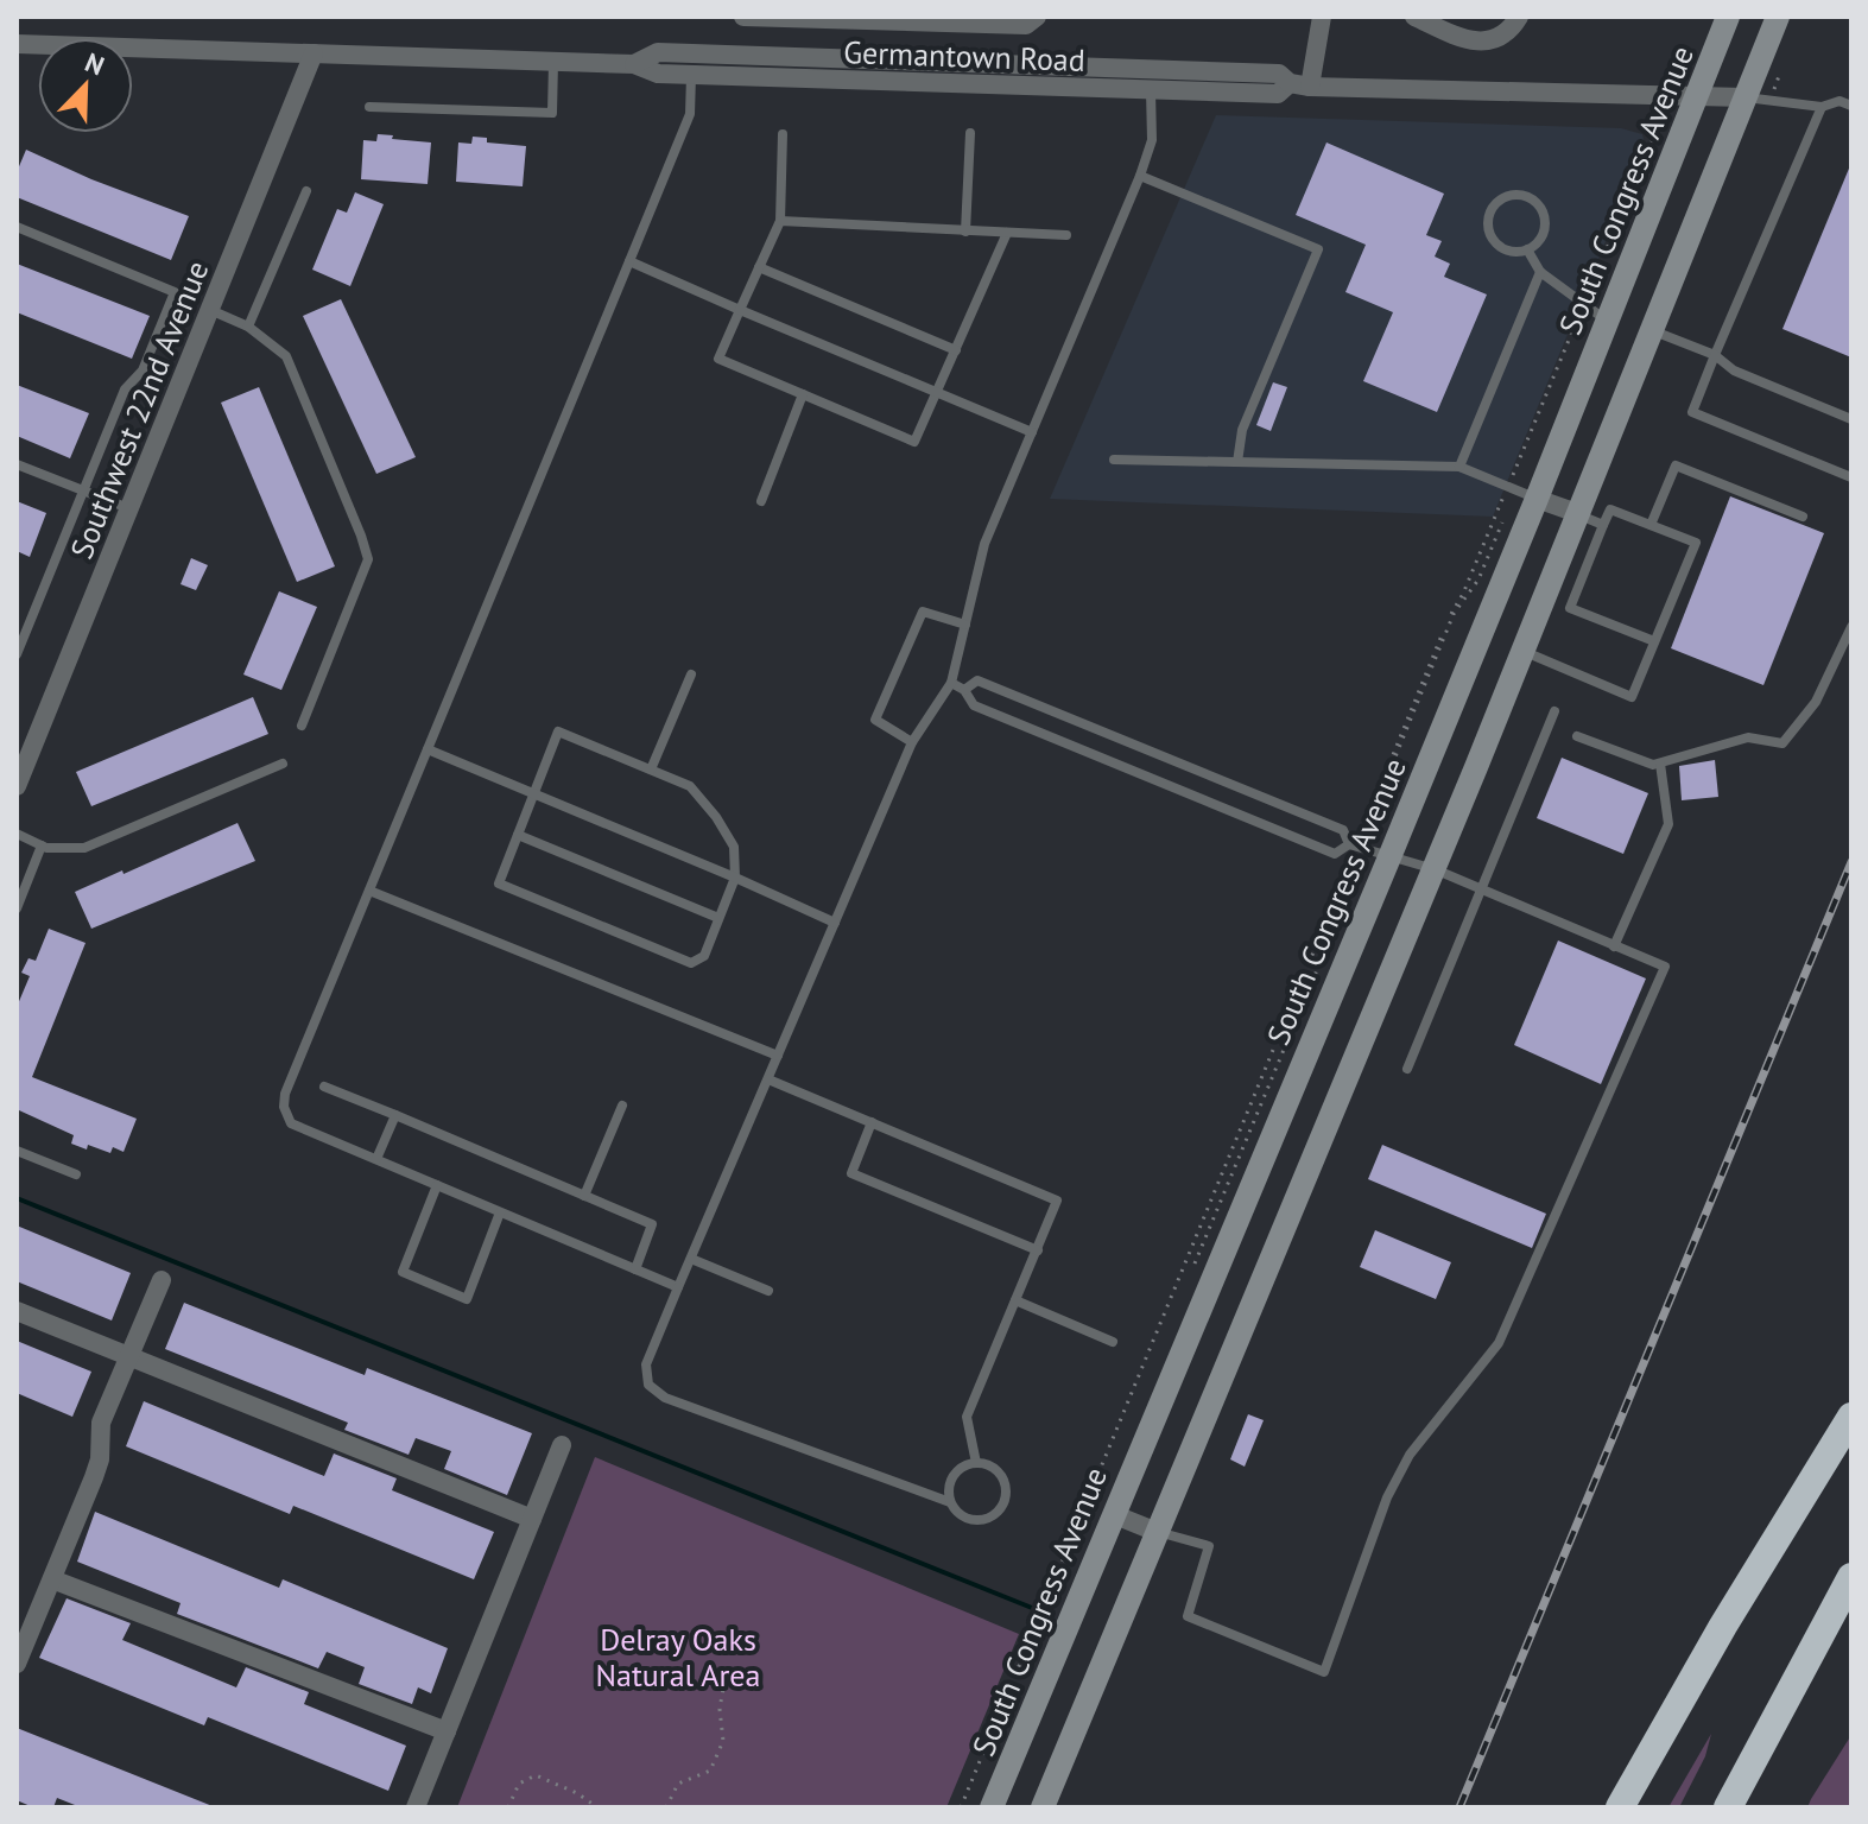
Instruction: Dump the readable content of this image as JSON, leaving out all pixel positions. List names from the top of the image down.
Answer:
{
  "streets": {
    "main road": ["South Congress Avenue"],
    "street": ["Germantown Road", "Southwest 22nd Avenue"]
  },
  "crossings": [
    ["Germantown Road", "South Congress Avenue"],
    ["Germantown Road", "Southwest 22nd Avenue"]
  ],
  "parks": ["Delray Oaks Natural Area"],
  "north": "top right"
}
